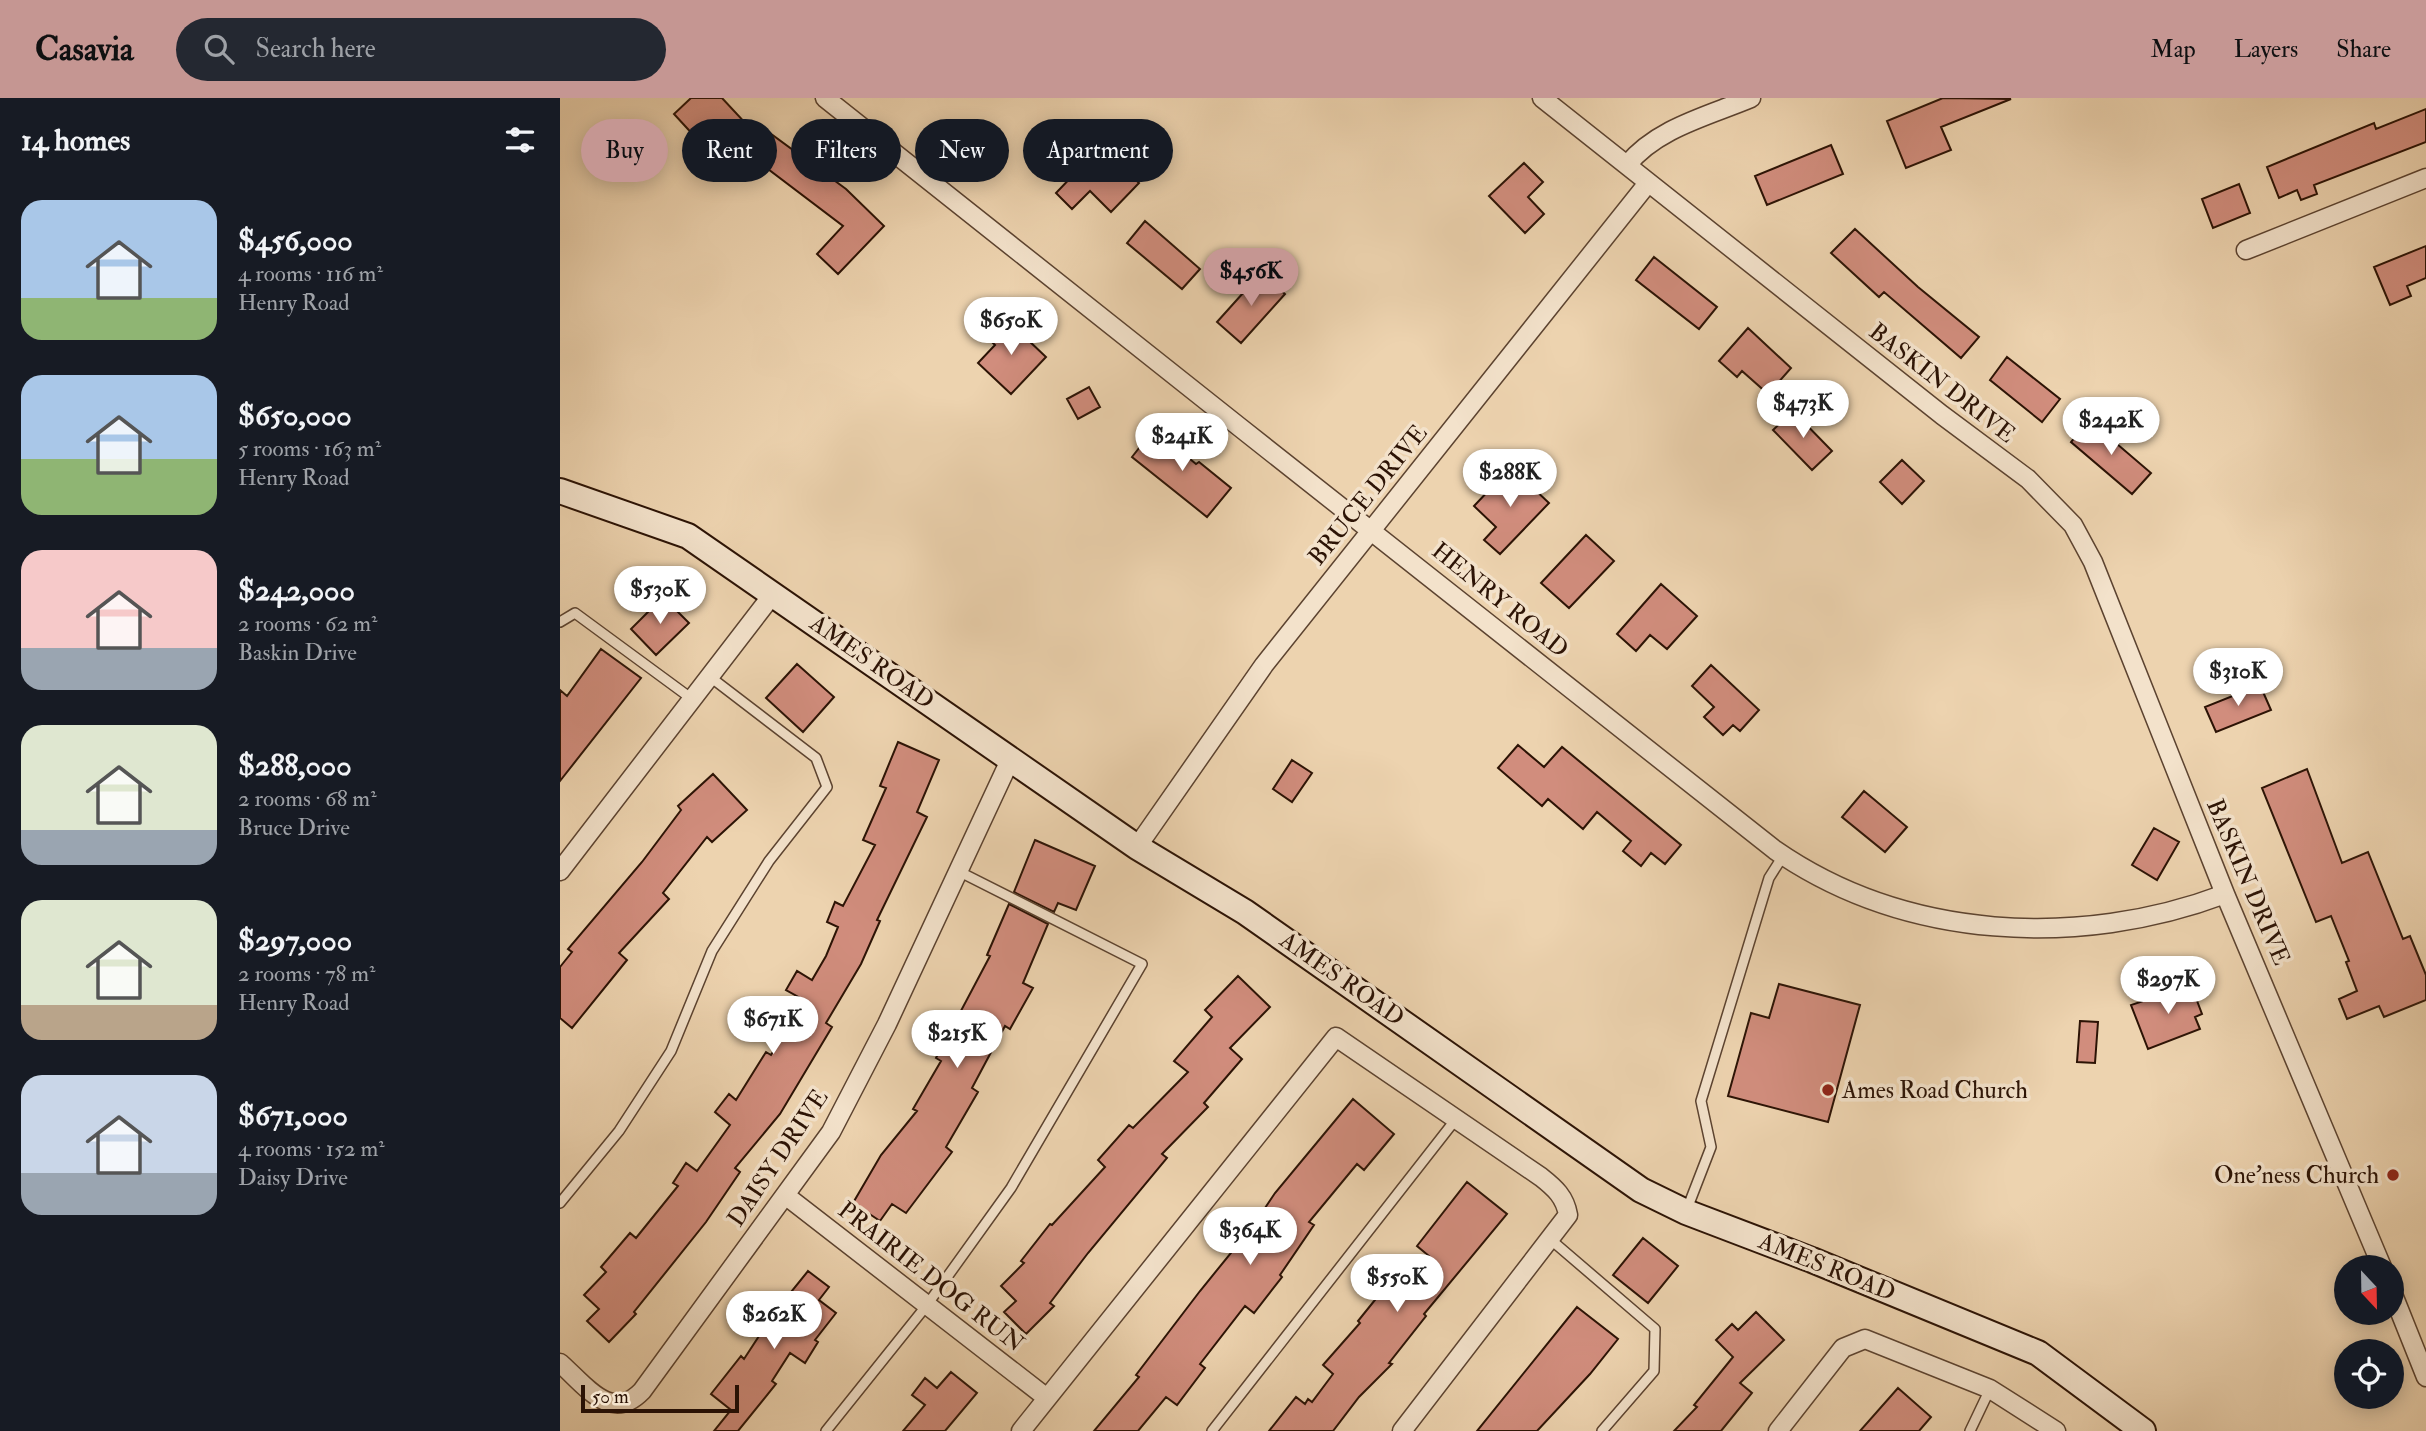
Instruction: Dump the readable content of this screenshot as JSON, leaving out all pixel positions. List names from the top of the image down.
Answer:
{
  "streets": {
    "street": [
      "BASKIN DRIVE",
      "BRUCE DRIVE",
      "HENRY ROAD",
      "AMES ROAD",
      "DAISY DRIVE",
      "PRAIRIE DOG RUN"
    ]
  },
  "crossings": [
    ["BASKIN DRIVE", "BRUCE DRIVE"],
    ["BASKIN DRIVE", "HENRY ROAD"],
    ["BRUCE DRIVE", "HENRY ROAD"],
    ["BRUCE DRIVE", "AMES ROAD"],
    ["AMES ROAD", "DAISY DRIVE"],
    ["DAISY DRIVE", "PRAIRIE DOG RUN"]
  ],
  "places": ["Ames Road Church", "One'ness Church"],
  "scale_bar": "50 m",
  "north": "bottom",
  "page": {
    "header": "Casavia",
    "search": "Search here",
    "nav": ["Map", "Layers", "Share"],
    "heading": "14 homes",
    "chip": [
      "Buy",
      "Rent",
      "Filters",
      "New",
      "Apartment"
    ],
    "list": [
      {
        "name": "$456,000",
        "note": "4 rooms · 116 m² · Henry Road"
      },
      {
        "name": "$650,000",
        "note": "5 rooms · 163 m² · Henry Road"
      },
      {
        "name": "$242,000",
        "note": "2 rooms · 62 m² · Baskin Drive"
      },
      {
        "name": "$288,000",
        "note": "2 rooms · 68 m² · Bruce Drive"
      },
      {
        "name": "$297,000",
        "note": "2 rooms · 78 m² · Henry Road"
      },
      {
        "name": "$671,000",
        "note": "4 rooms · 152 m² · Daisy Drive"
      }
    ],
    "price": [
      "$456K",
      "$650K",
      "$473K",
      "$242K",
      "$241K",
      "$288K",
      "$530K",
      "$310K",
      "$297K",
      "$671K",
      "$215K",
      "$364K",
      "$550K",
      "$262K"
    ],
    "scale": "50 m"
  }
}
